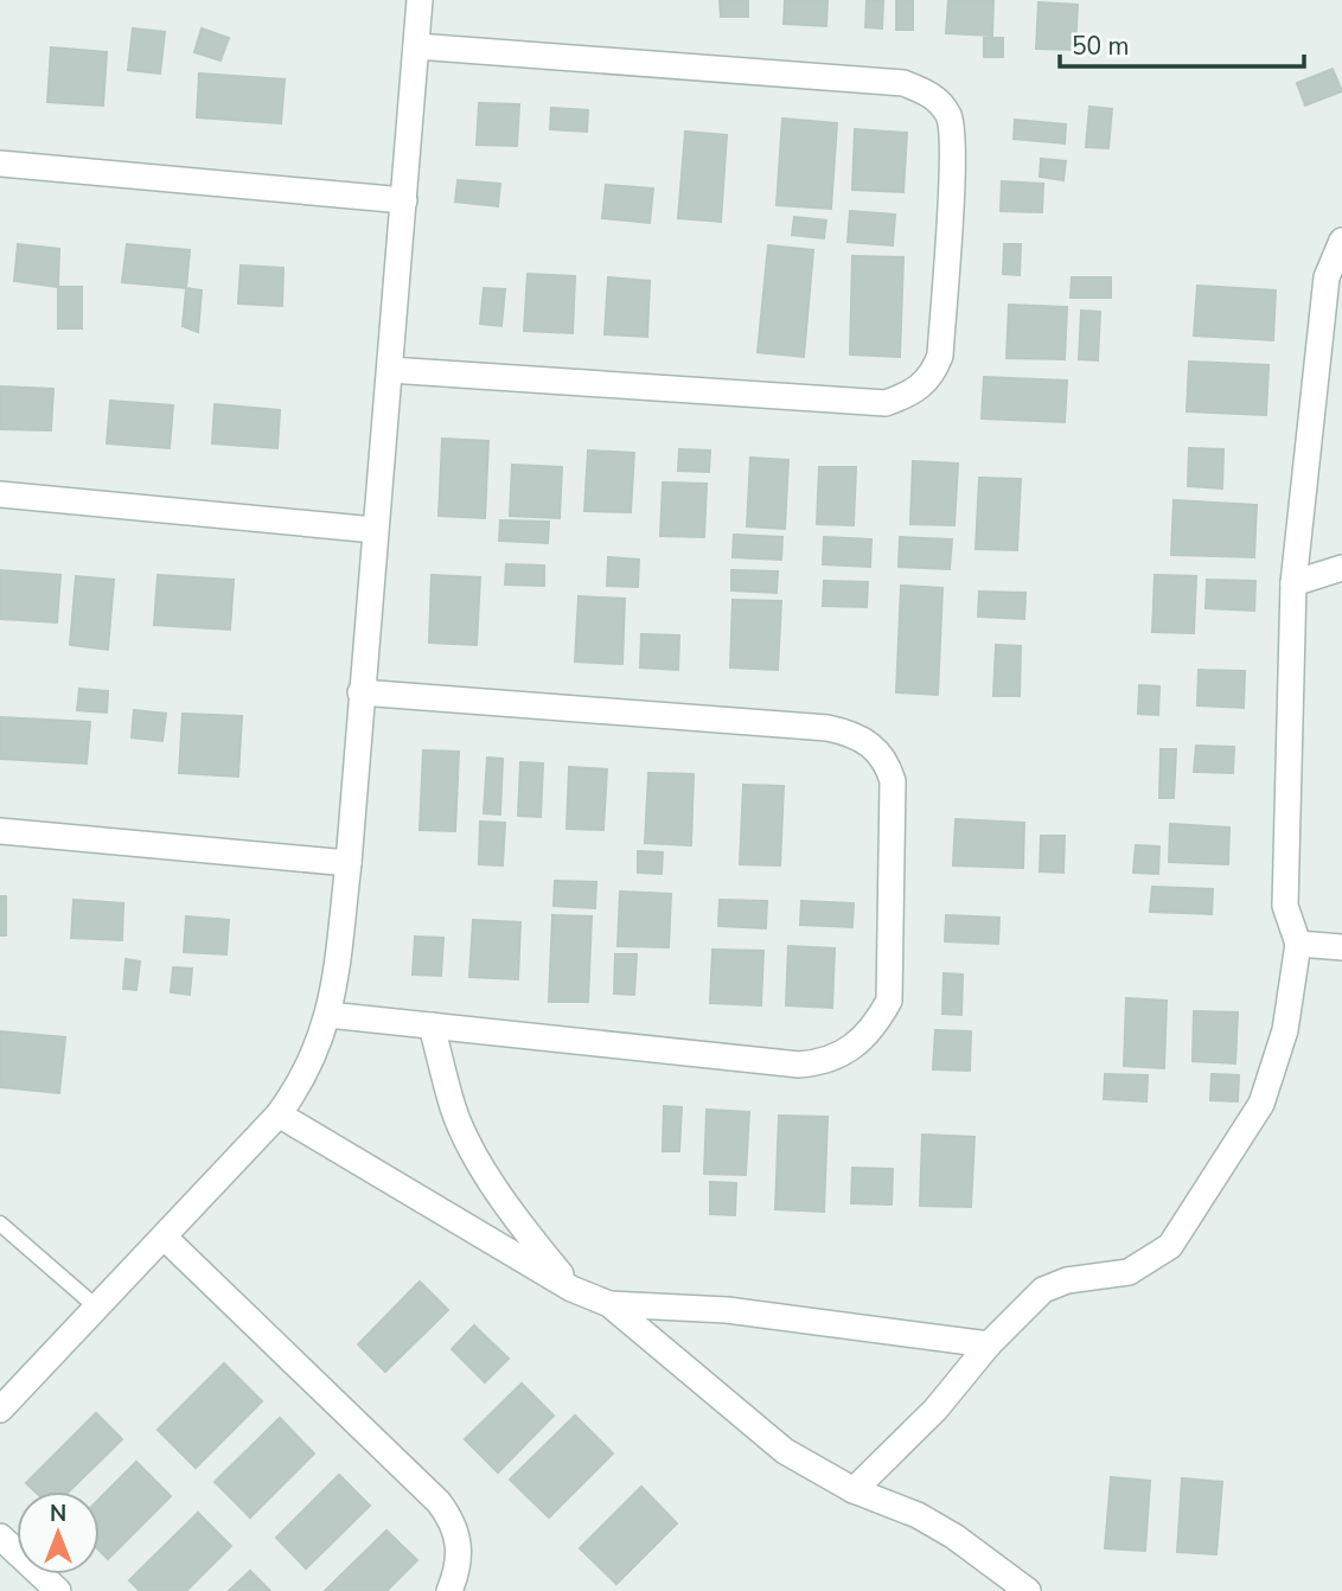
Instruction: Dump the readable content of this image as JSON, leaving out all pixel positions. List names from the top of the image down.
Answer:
{
  "scale_bar": "50 m",
  "north": "top"
}
